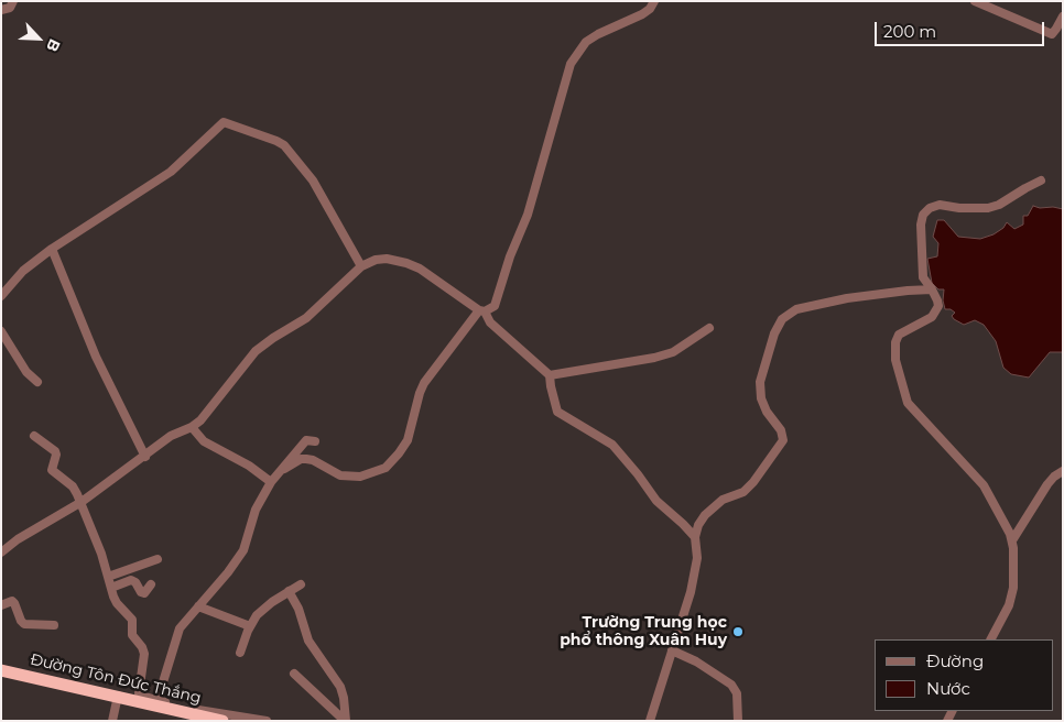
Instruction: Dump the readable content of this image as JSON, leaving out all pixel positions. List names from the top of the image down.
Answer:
{
  "streets": {
    "highway": ["Đường Tôn Đức Thắng"]
  },
  "places": ["Trường Trung học phổ thông Xuân Huy"],
  "legend": ["Đường", "Nước"],
  "scale_bar": "200 m",
  "north": "bottom right"
}
